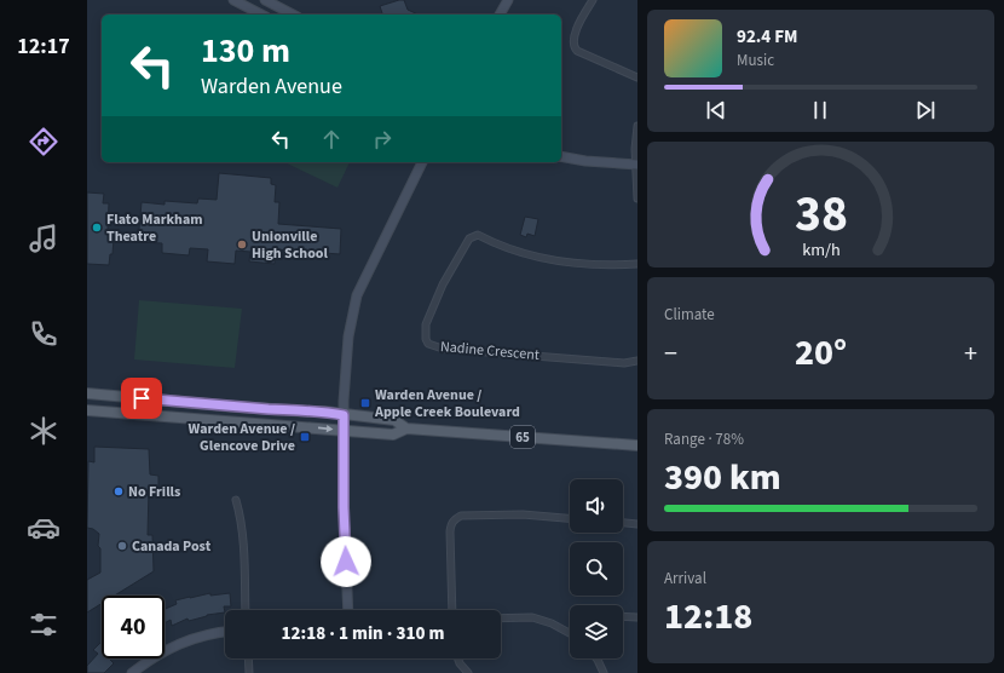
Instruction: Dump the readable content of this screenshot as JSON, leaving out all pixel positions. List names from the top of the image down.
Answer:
{
  "streets": {
    "main road": ["65"],
    "street": ["Nadine Crescent"]
  },
  "places": {
    "other": [
      "Flato Markham Theatre",
      "Unionville High School",
      "No Frills",
      "Canada Post"
    ],
    "transit": ["Warden Avenue / Apple Creek Boulevard", "Warden Avenue / Glencove Drive"]
  },
  "page": {
    "tabs": "12:17",
    "turn": ["130 m", "Warden Avenue"],
    "song": ["92.4 FM", "Music"],
    "tile": [
      "Climate",
      ["Range · 78%", "390 km"],
      ["Arrival", "12:18"]
    ],
    "heat": ["−", "20°", "+"],
    "limit": "40",
    "trip": "12:18 · 1 min · 310 m",
    "gauge": ["38", "km/h"]
  }
}
